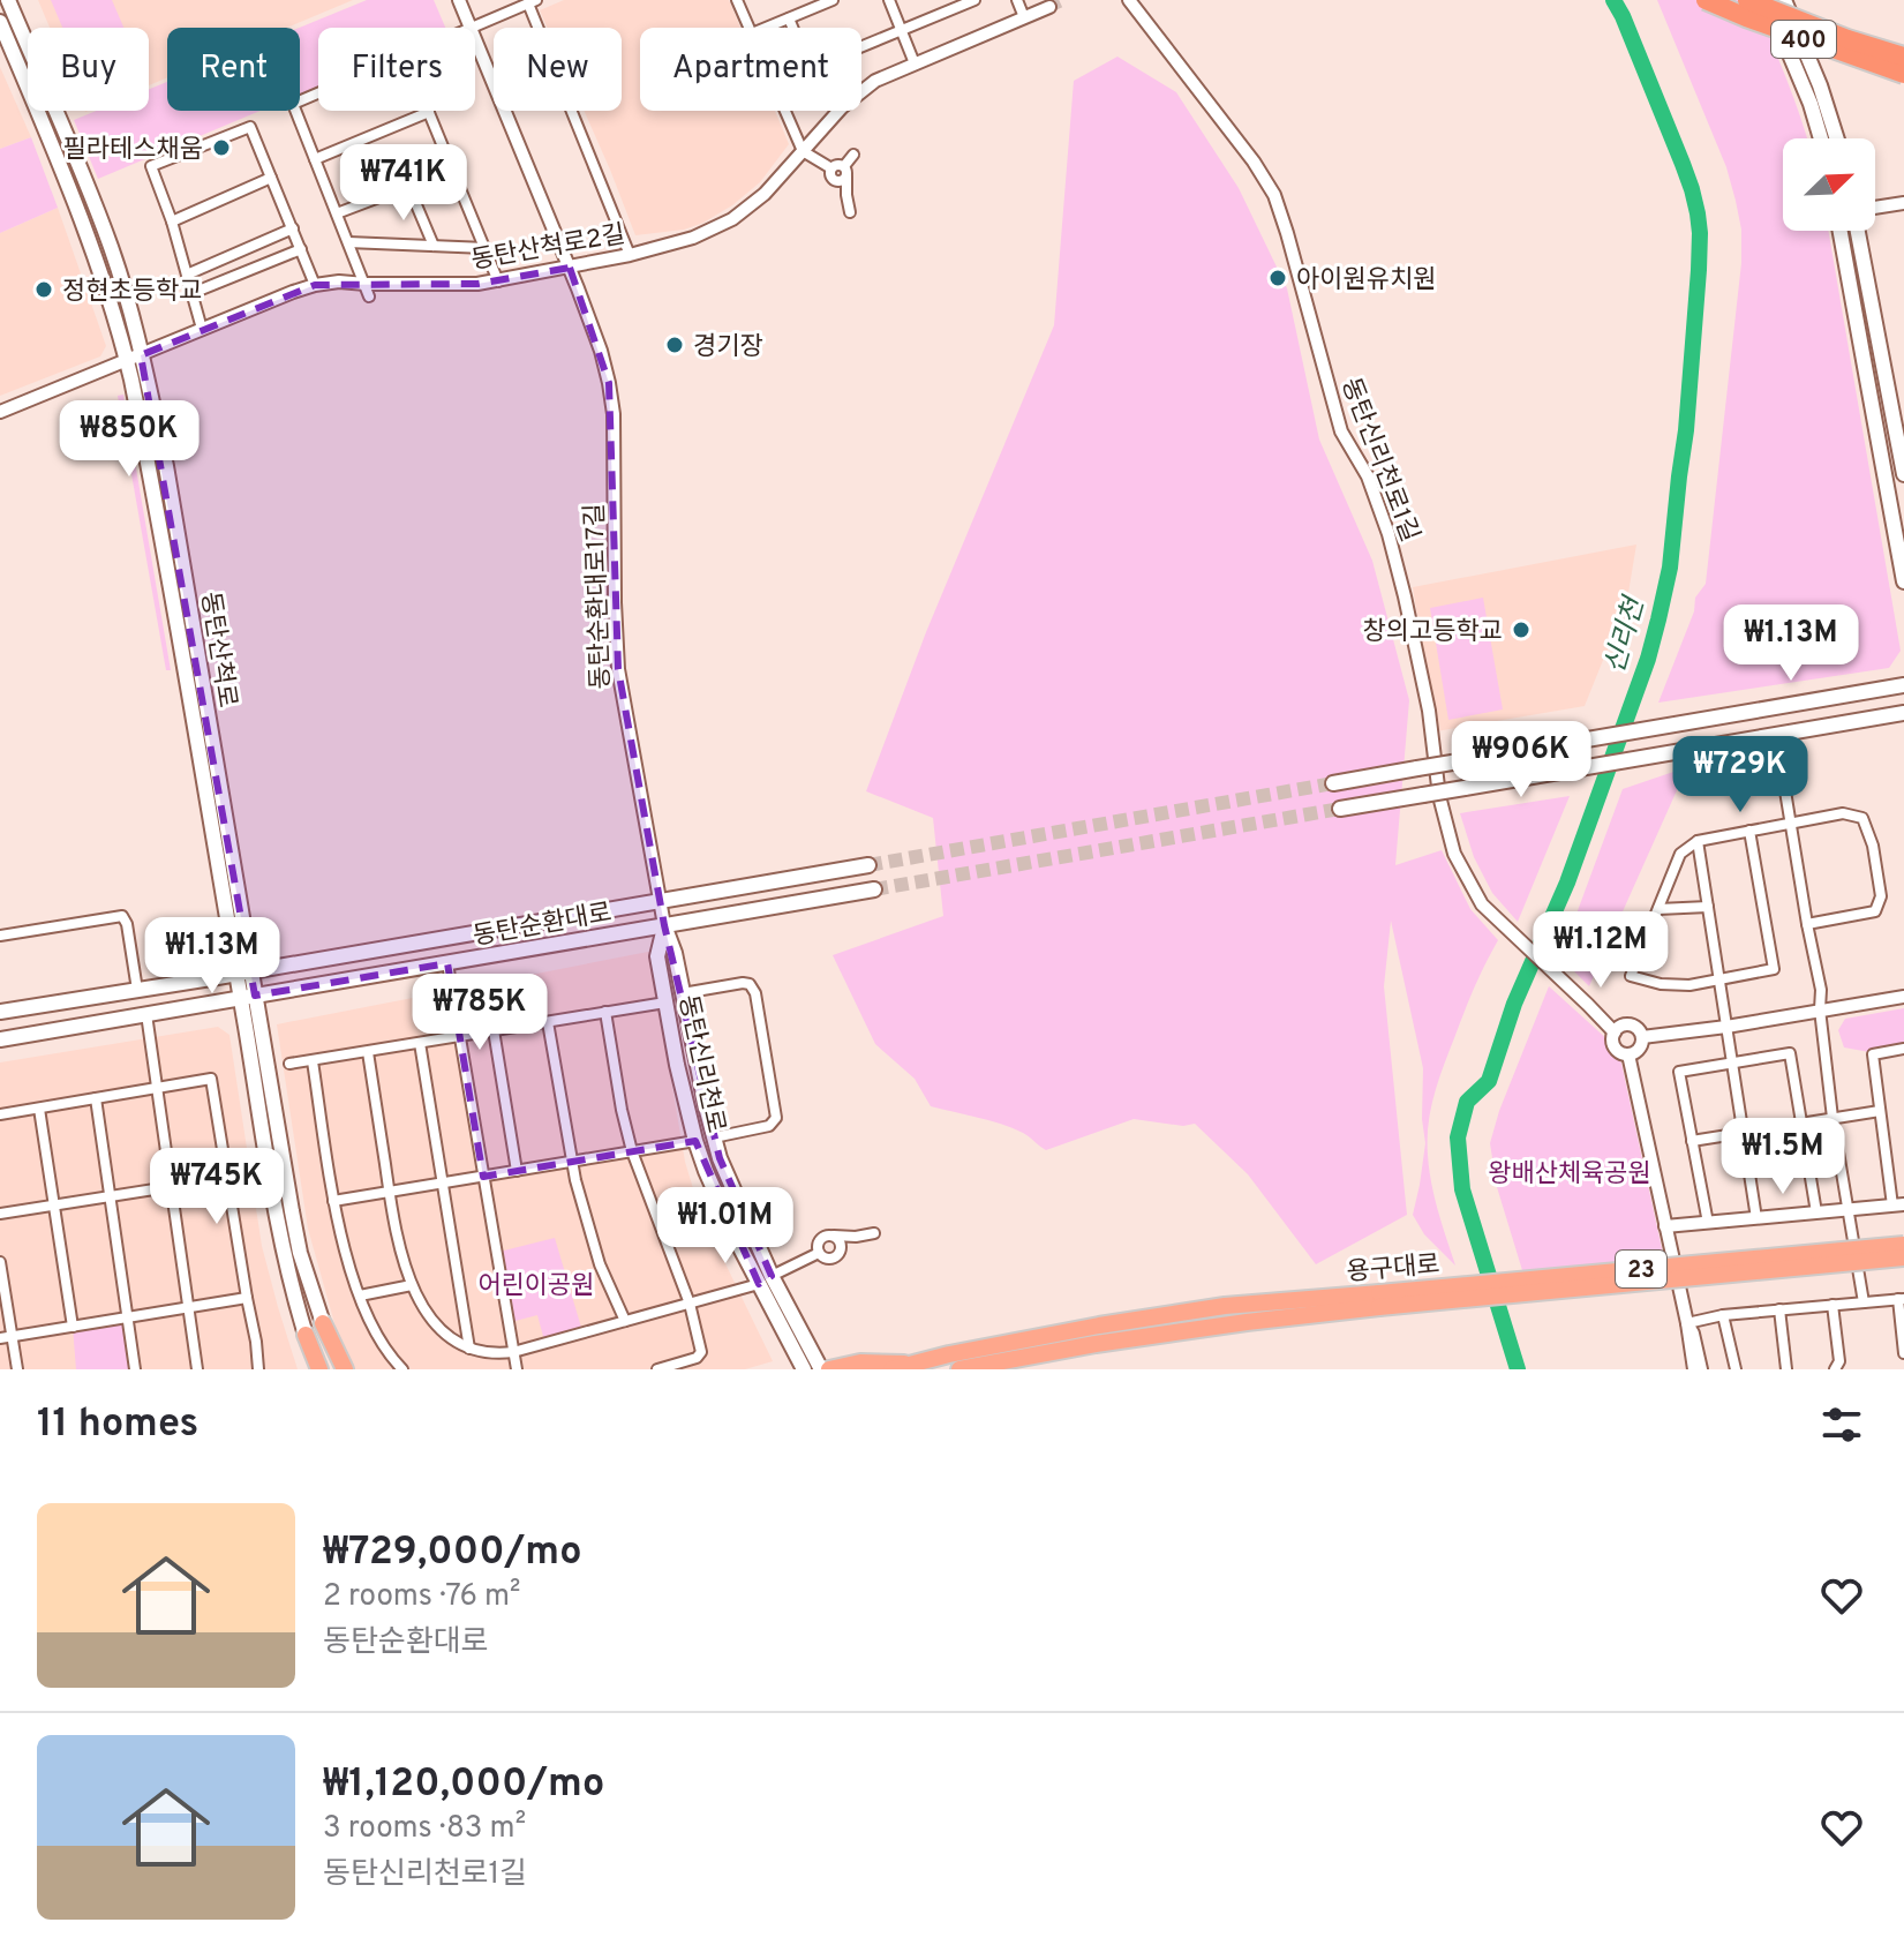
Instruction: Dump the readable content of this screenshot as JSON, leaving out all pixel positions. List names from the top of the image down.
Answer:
{
  "streets": {
    "highway": ["400", "용구대로", "23"],
    "main road": ["동탄산척로", "동탄순환대로", "동탄신리천로"],
    "street": ["동탄산척로2길", "동탄신리천로1길", "동탄순환대로17길"]
  },
  "crossings": [
    ["동탄산척로2길", "동탄순환대로17길"],
    ["동탄산척로2길", "동탄산척로"],
    ["동탄순환대로17길", "동탄순환대로"],
    ["동탄순환대로17길", "동탄신리천로"],
    ["동탄산척로", "동탄순환대로"],
    ["동탄순환대로", "동탄신리천로"]
  ],
  "water": ["신리천"],
  "parks": ["왕배산체육공원", "어린이공원"],
  "places": [
    "필라테스채움",
    "아이원유치원",
    "정현초등학교",
    "경기장",
    "창의고등학교"
  ],
  "north": "top right",
  "page": {
    "chip": [
      "Buy",
      "Rent",
      "Filters",
      "New",
      "Apartment"
    ],
    "price": [
      "₩741K",
      "₩850K",
      "₩1.13M",
      "₩906K",
      "₩729K",
      "₩1.12M",
      "₩1.13M",
      "₩785K",
      "₩1.5M",
      "₩745K",
      "₩1.01M"
    ],
    "heading": "11 homes",
    "list": [
      {
        "name": "₩729,000/mo",
        "note": "2 rooms · 76 m² · 동탄순환대로"
      },
      {
        "name": "₩1,120,000/mo",
        "note": "3 rooms · 83 m² · 동탄신리천로1길"
      }
    ]
  }
}
